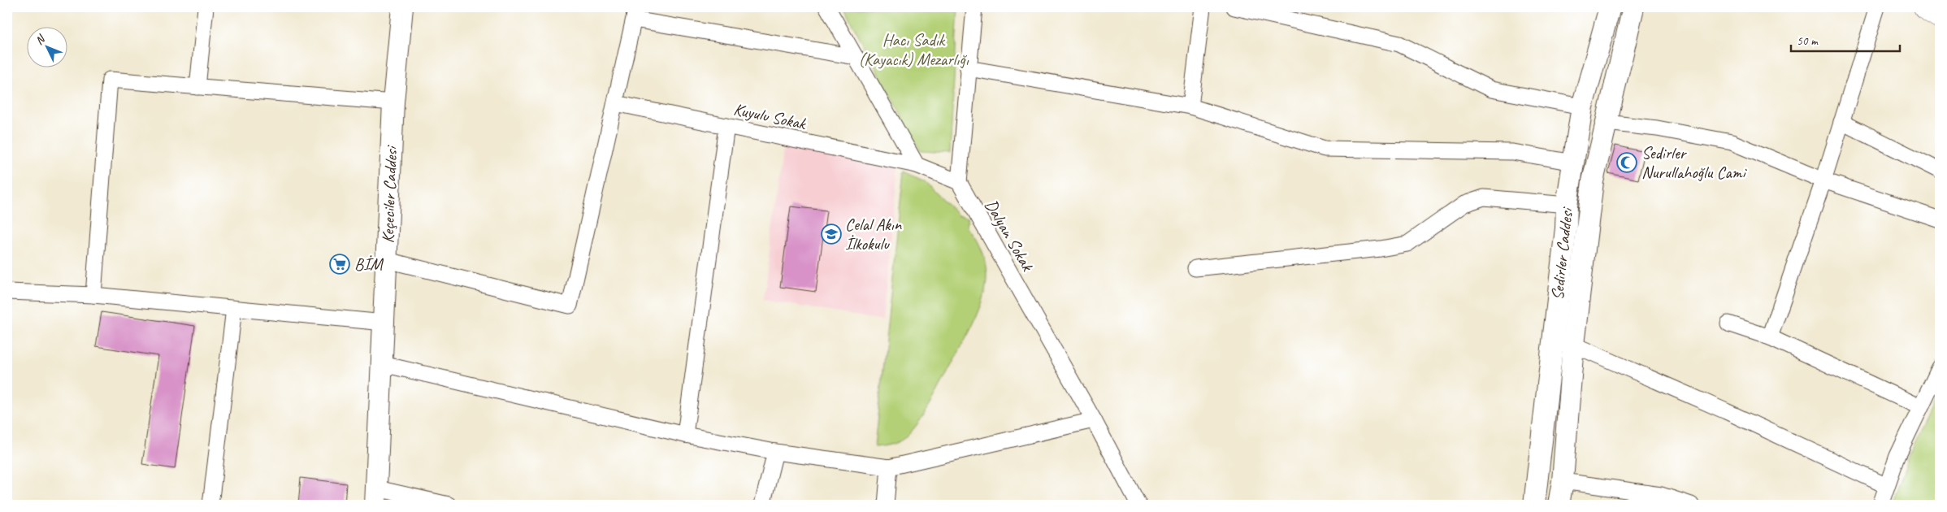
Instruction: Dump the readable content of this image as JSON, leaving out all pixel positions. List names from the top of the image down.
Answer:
{
  "streets": {
    "main road": ["Keçeciler Caddesi", "Sedirler Caddesi"],
    "street": ["Kuyulu Sokak", "Dalyan Sokak"]
  },
  "parks": ["Hacı Sadık (Kayacık) Mezarlığı"],
  "places": {
    "mosque": ["Sedirler Nurullahoğlu Cami"],
    "school or university": ["Celal Akın İlkokulu"],
    "supermarket": ["BİM"]
  },
  "scale_bar": "50 m",
  "north": "top left"
}
